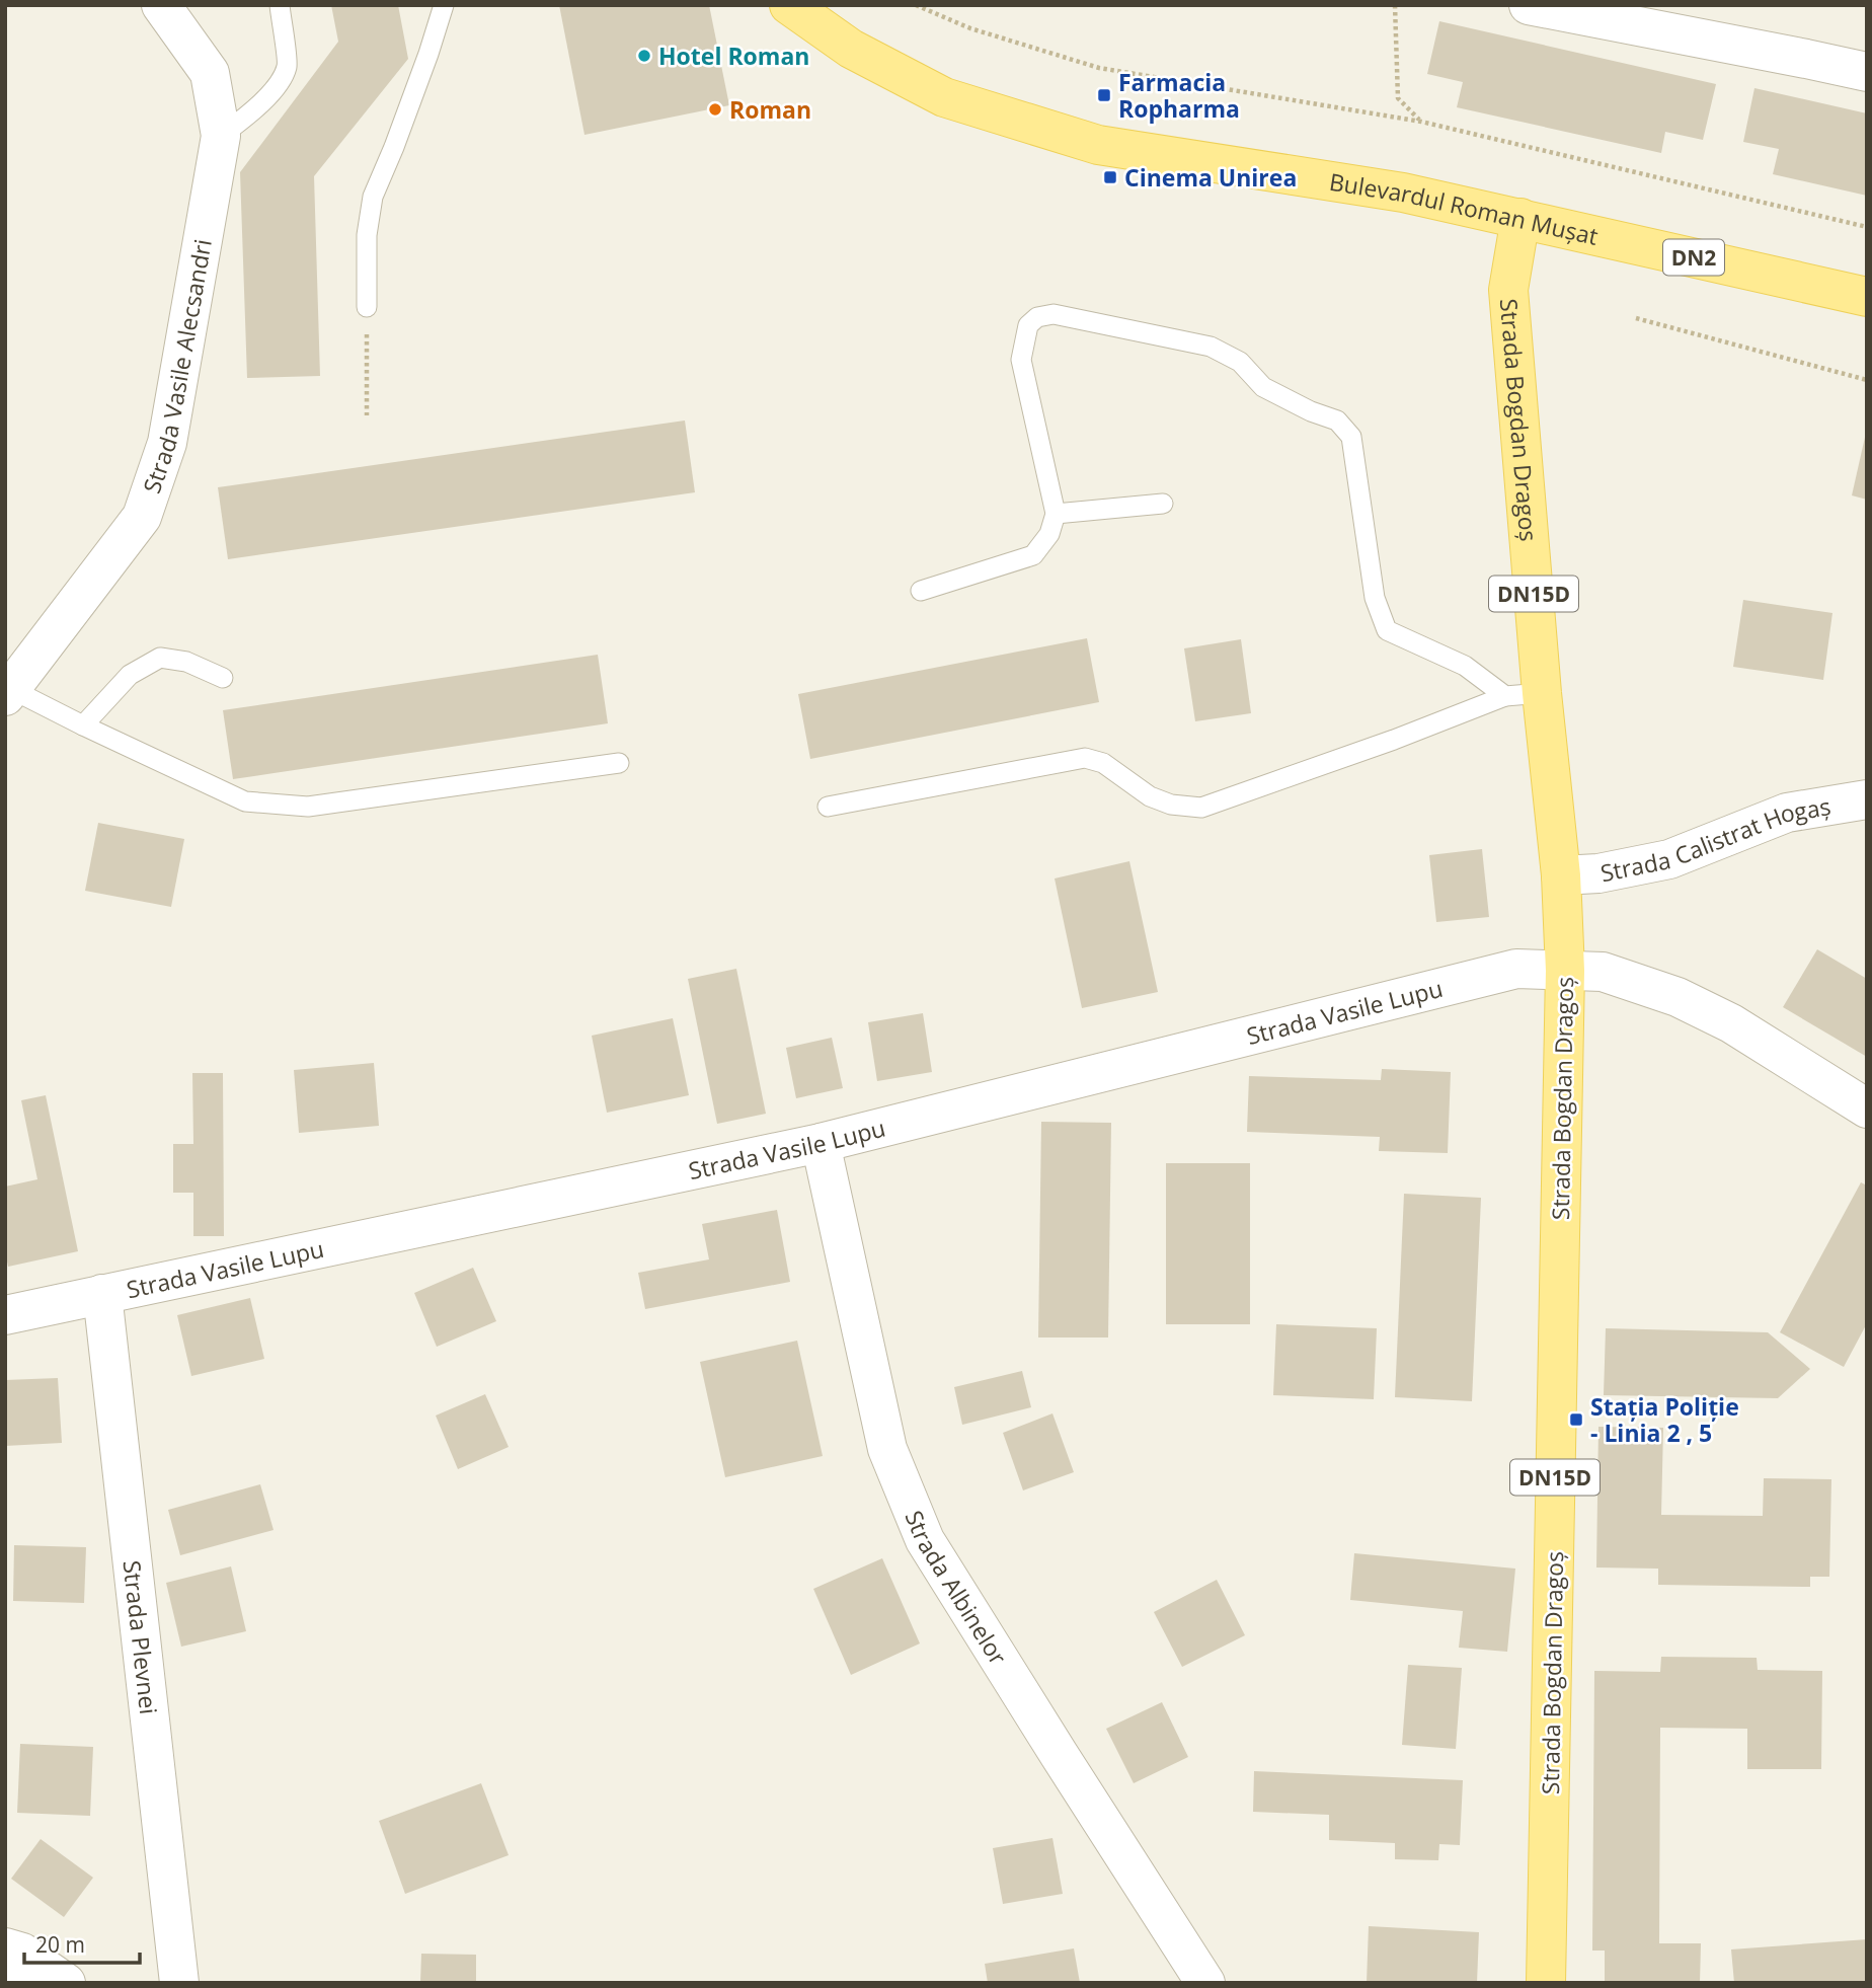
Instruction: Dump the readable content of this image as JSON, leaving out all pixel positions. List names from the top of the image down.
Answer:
{
  "streets": {
    "main road": [
      "Bulevardul Roman Mușat",
      "DN2",
      "Strada Bogdan Dragoș",
      "DN15D"
    ],
    "street": [
      "Strada Vasile Alecsandri",
      "Strada Calistrat Hogaș",
      "Strada Vasile Lupu",
      "Strada Albinelor",
      "Strada Plevnei"
    ]
  },
  "crossings": [
    ["Bulevardul Roman Mușat", "Strada Bogdan Dragoș"],
    ["Strada Bogdan Dragoș", "Strada Calistrat Hogaș"],
    ["Strada Bogdan Dragoș", "Strada Vasile Lupu"],
    ["Strada Vasile Lupu", "Strada Albinelor"],
    ["Strada Vasile Lupu", "Strada Plevnei"]
  ],
  "places": {
    "other": ["Hotel Roman", "Roman"],
    "transit": ["Farmacia Ropharma", "Cinema Unirea", "Stația Poliție - Linia 2 , 5"]
  },
  "scale_bar": "20 m"
}
